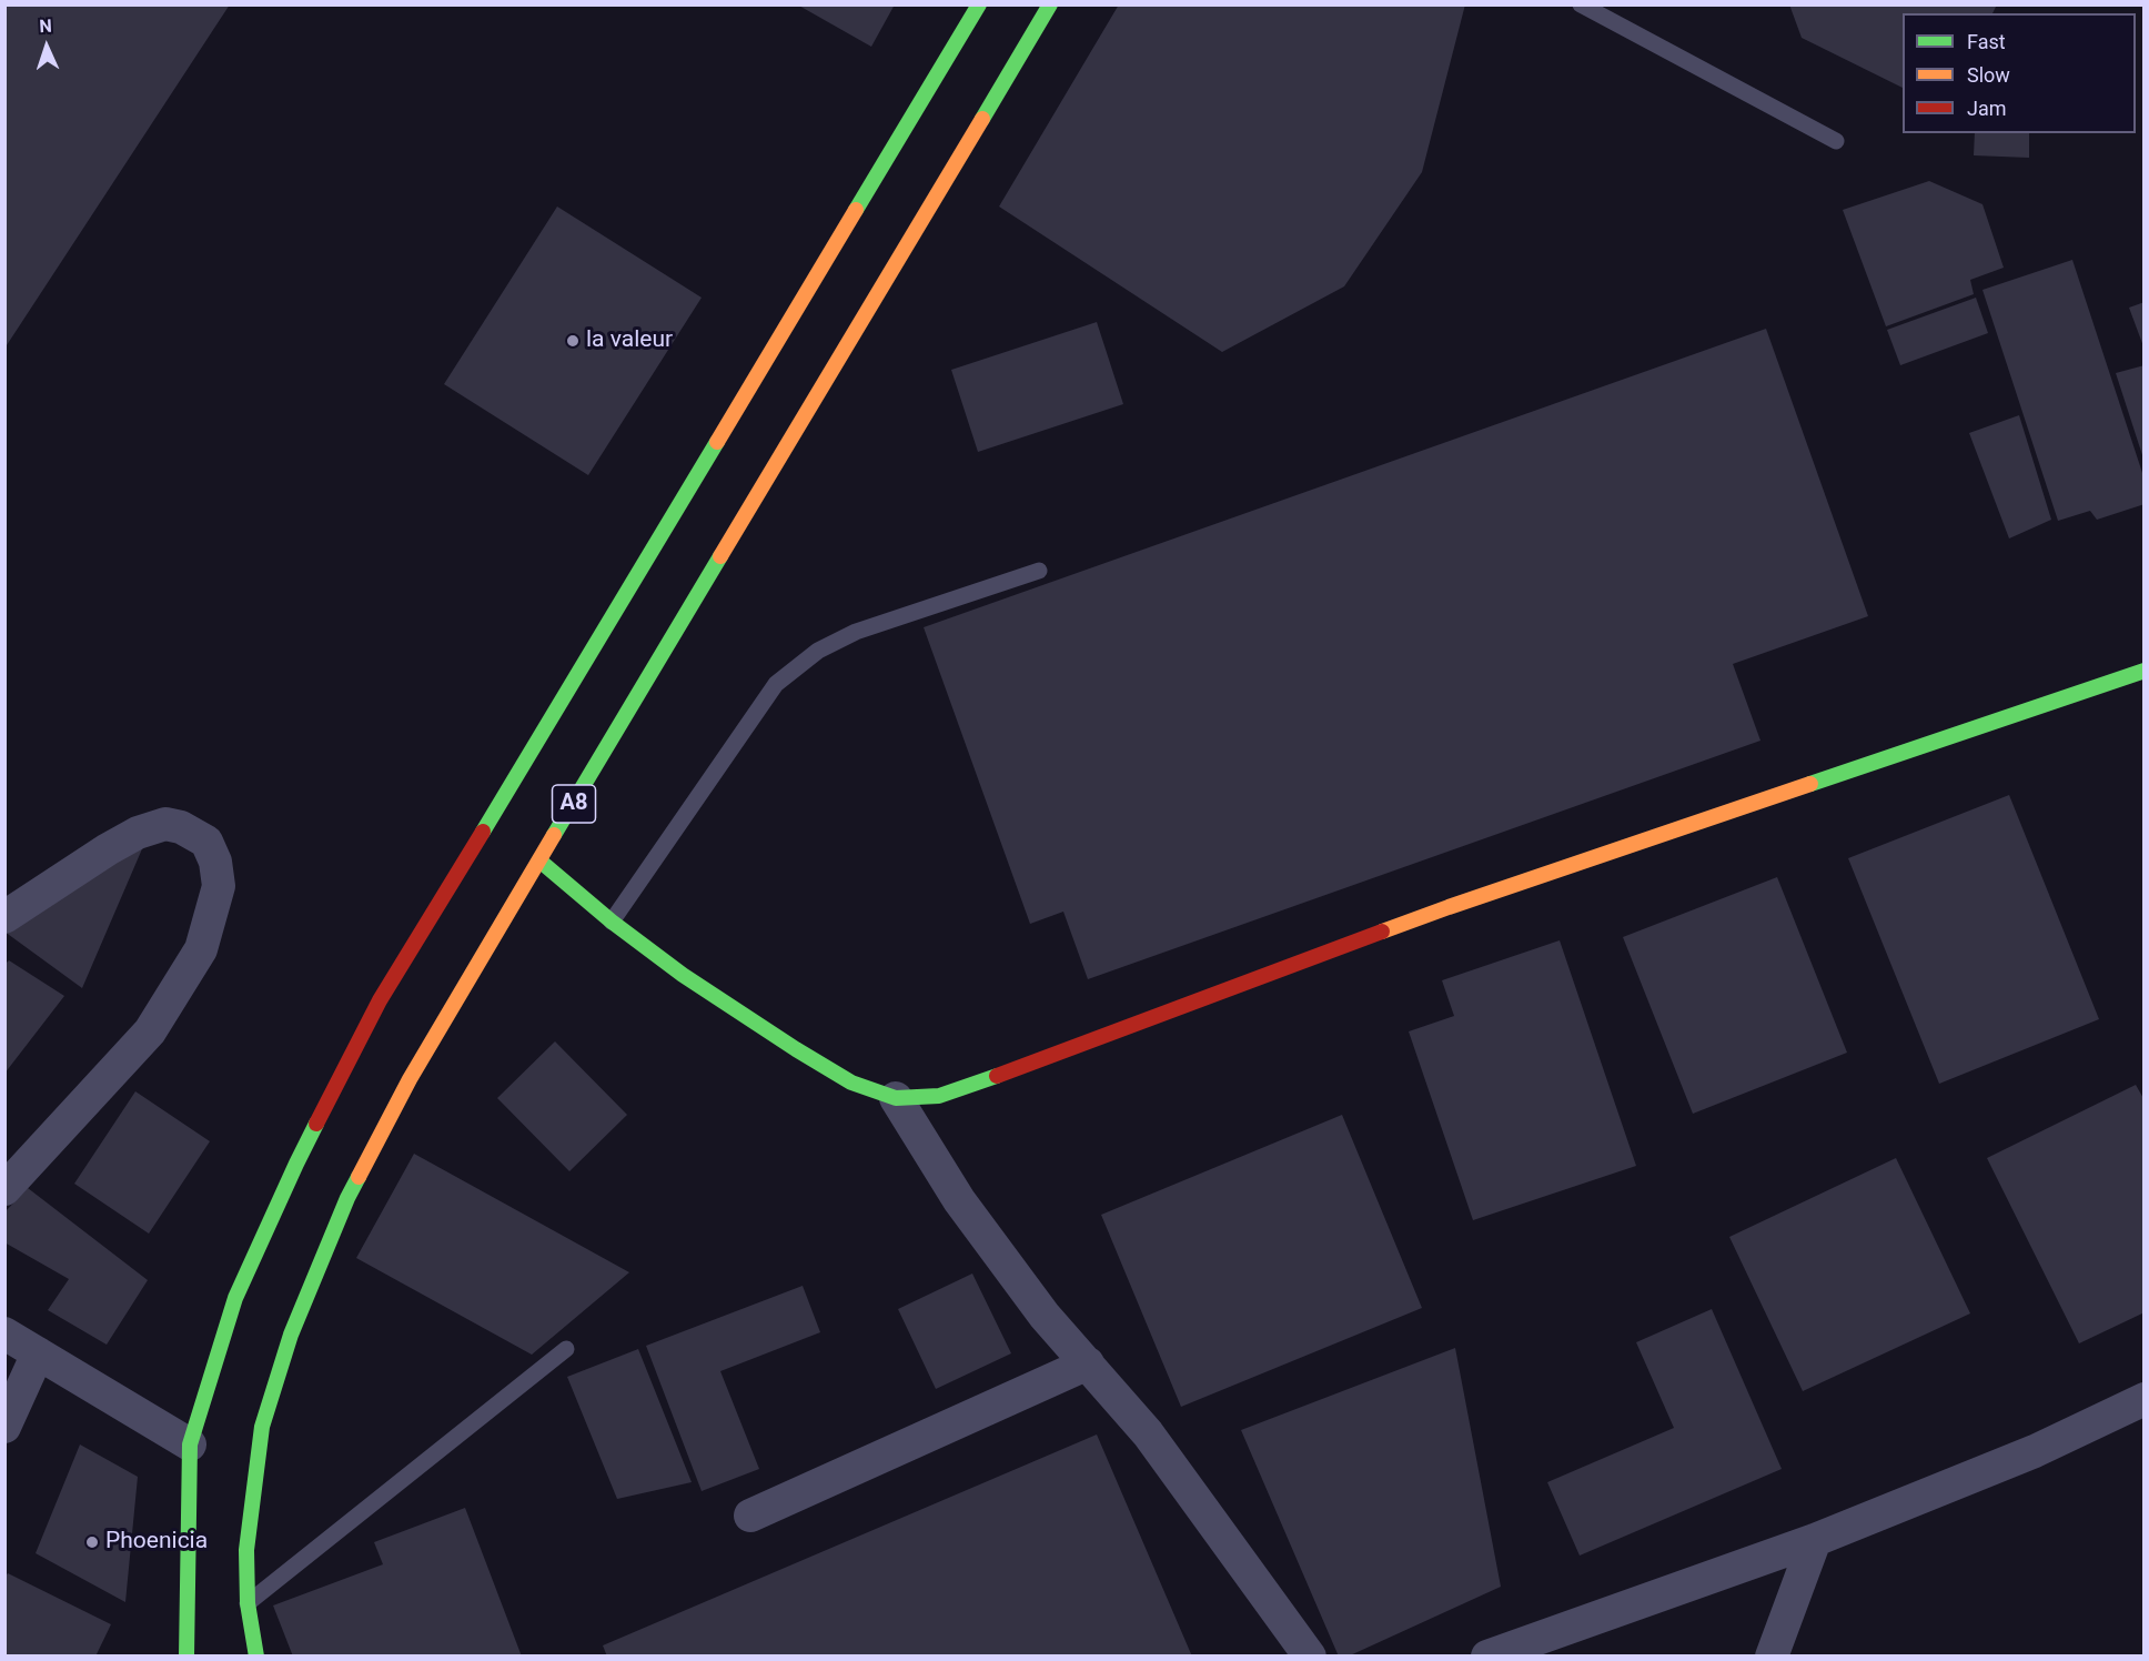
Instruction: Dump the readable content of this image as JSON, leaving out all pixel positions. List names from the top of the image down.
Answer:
{
  "streets": {
    "main road": ["A8"]
  },
  "places": ["la valeur", "Phoenicia"],
  "legend": ["Fast", "Slow", "Jam"],
  "north": "top"
}
